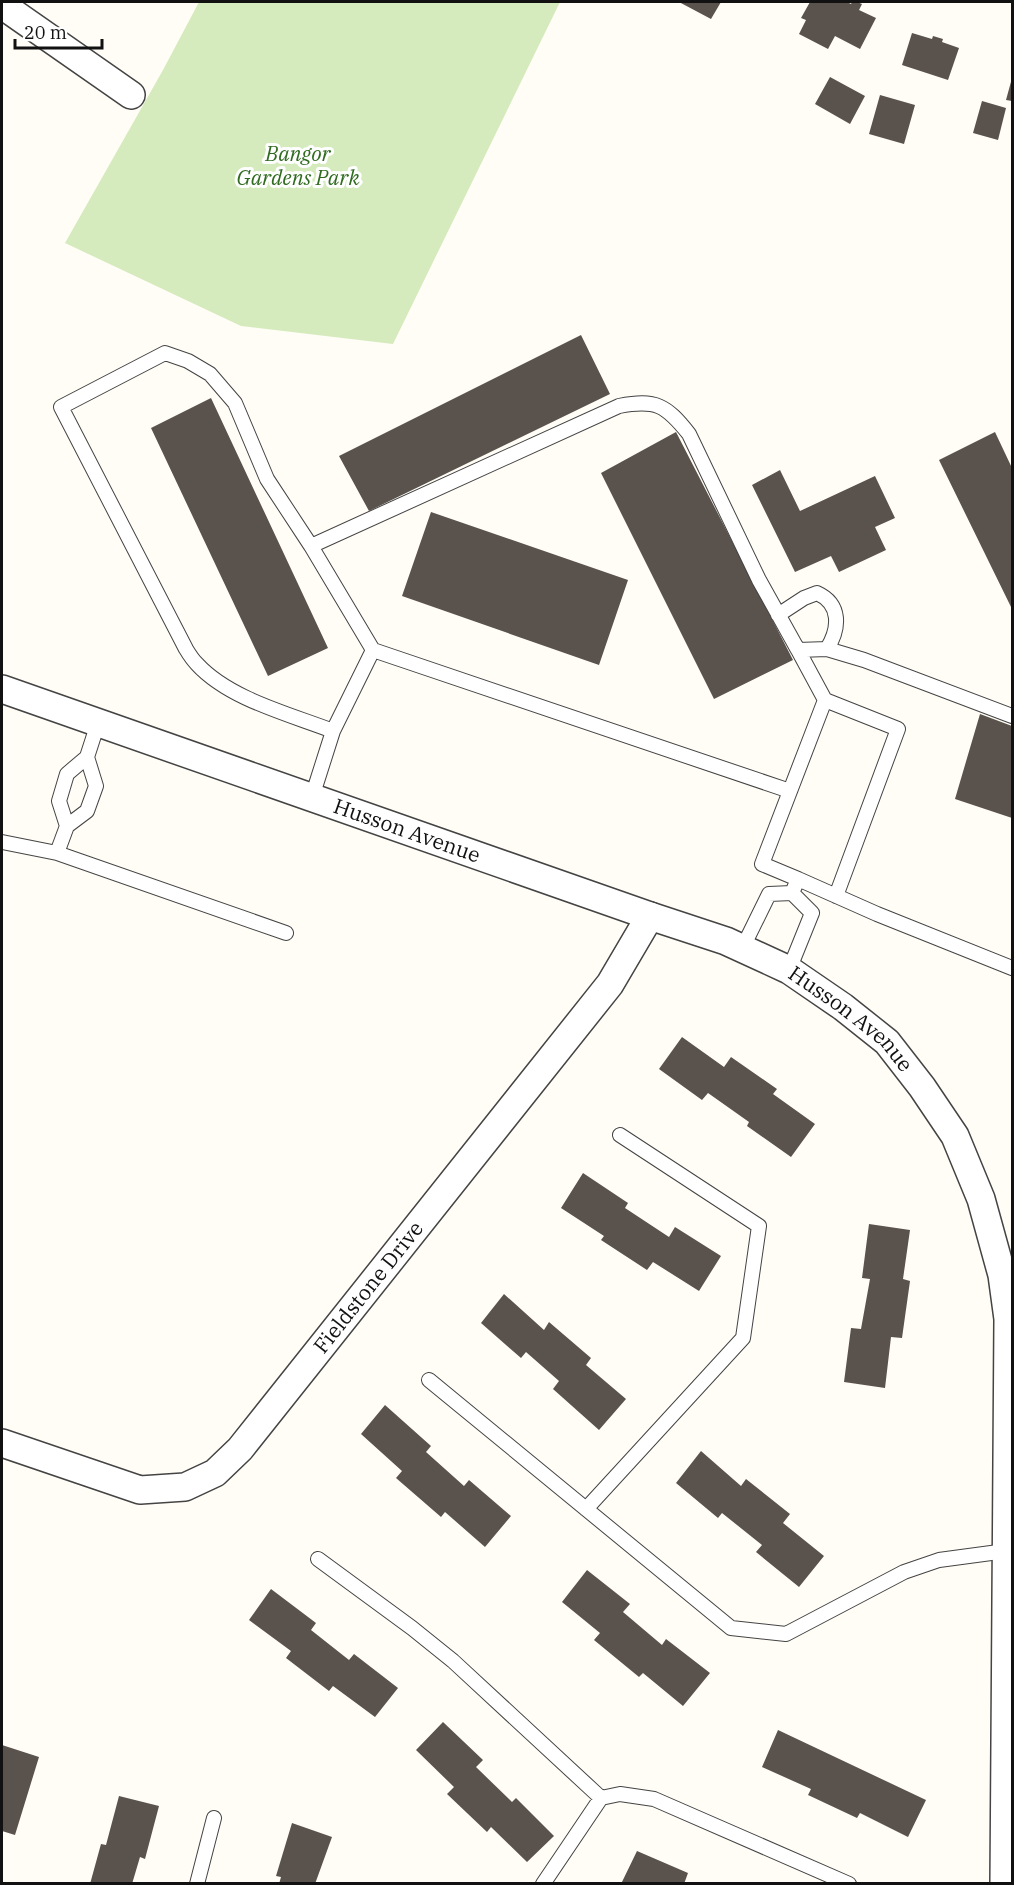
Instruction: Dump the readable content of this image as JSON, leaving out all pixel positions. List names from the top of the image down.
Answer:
{
  "streets": {
    "street": ["Husson Avenue", "Fieldstone Drive"]
  },
  "crossings": [
    ["Husson Avenue", "Fieldstone Drive"]
  ],
  "parks": ["Bangor Gardens Park"],
  "scale_bar": "20 m"
}
